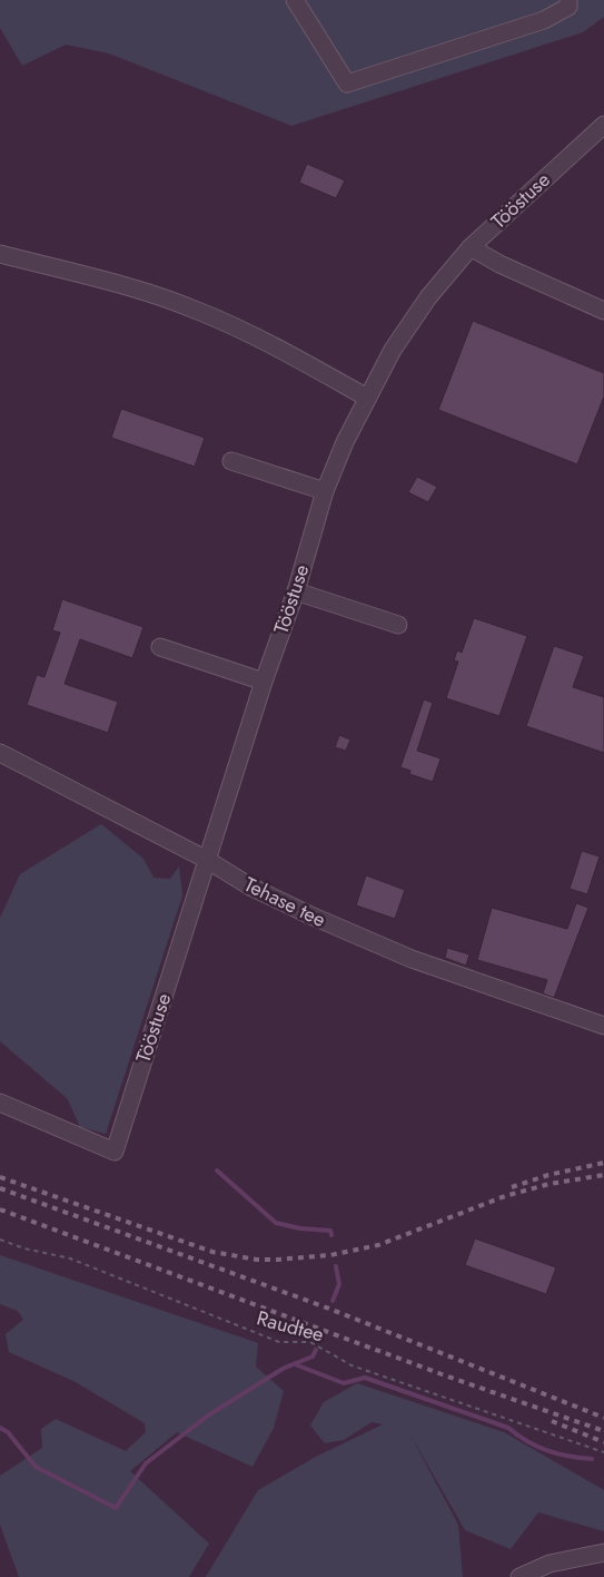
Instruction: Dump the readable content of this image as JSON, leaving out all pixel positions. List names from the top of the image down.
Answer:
{
  "streets": {
    "street": ["Tööstuse", "Tehase tee"],
    "path": ["Raudtee"]
  },
  "crossings": [
    ["Tööstuse", "Tehase tee"]
  ]
}
